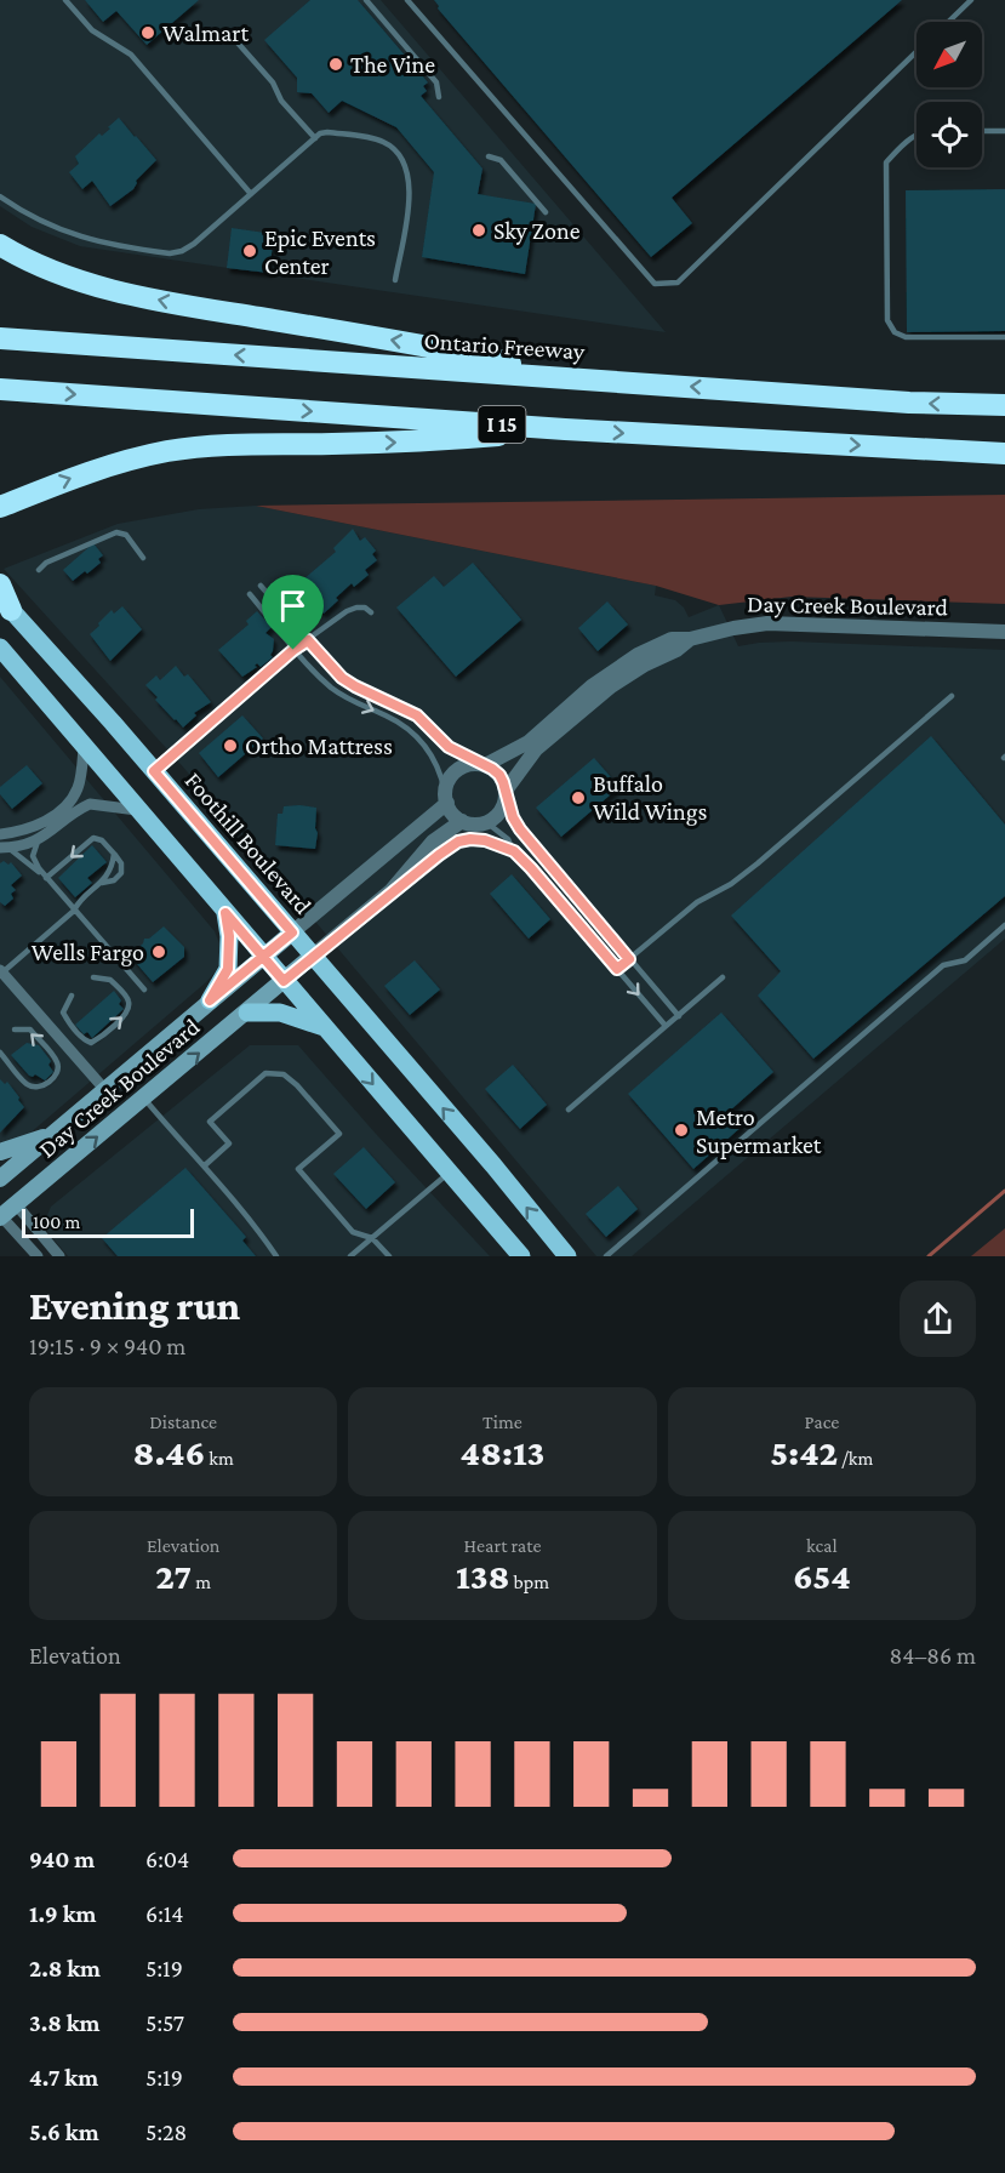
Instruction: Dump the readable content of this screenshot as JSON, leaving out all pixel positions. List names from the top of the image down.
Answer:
{
  "streets": {
    "highway": ["Ontario Freeway", "I 15"],
    "main road": ["Day Creek Boulevard", "Foothill Boulevard"]
  },
  "crossings": [
    ["Day Creek Boulevard", "Foothill Boulevard"]
  ],
  "places": [
    "Walmart",
    "The Vine",
    "Sky Zone",
    "Epic Events Center",
    "Ortho Mattress",
    "Buffalo Wild Wings",
    "Wells Fargo",
    "Metro Supermarket"
  ],
  "scale_bar": "100 m",
  "north": "bottom left",
  "page": {
    "scale": "100 m",
    "heading": ["Evening run", "19:15 · 9 × 940 m"],
    "stats": [
      ["Distance", "8.46 km"],
      ["Time", "48:13"],
      ["Pace", "5:42 /km"],
      ["Elevation", "27 m"],
      ["Heart rate", "138 bpm"],
      ["kcal", "654"]
    ],
    "chart": ["Elevation", "84–86 m"],
    "list": [
      {
        "name": "940 m",
        "note": "6:04"
      },
      {
        "name": "1.9 km",
        "note": "6:14"
      },
      {
        "name": "2.8 km",
        "note": "5:19"
      },
      {
        "name": "3.8 km",
        "note": "5:57"
      },
      {
        "name": "4.7 km",
        "note": "5:19"
      },
      {
        "name": "5.6 km",
        "note": "5:28"
      }
    ]
  }
}
